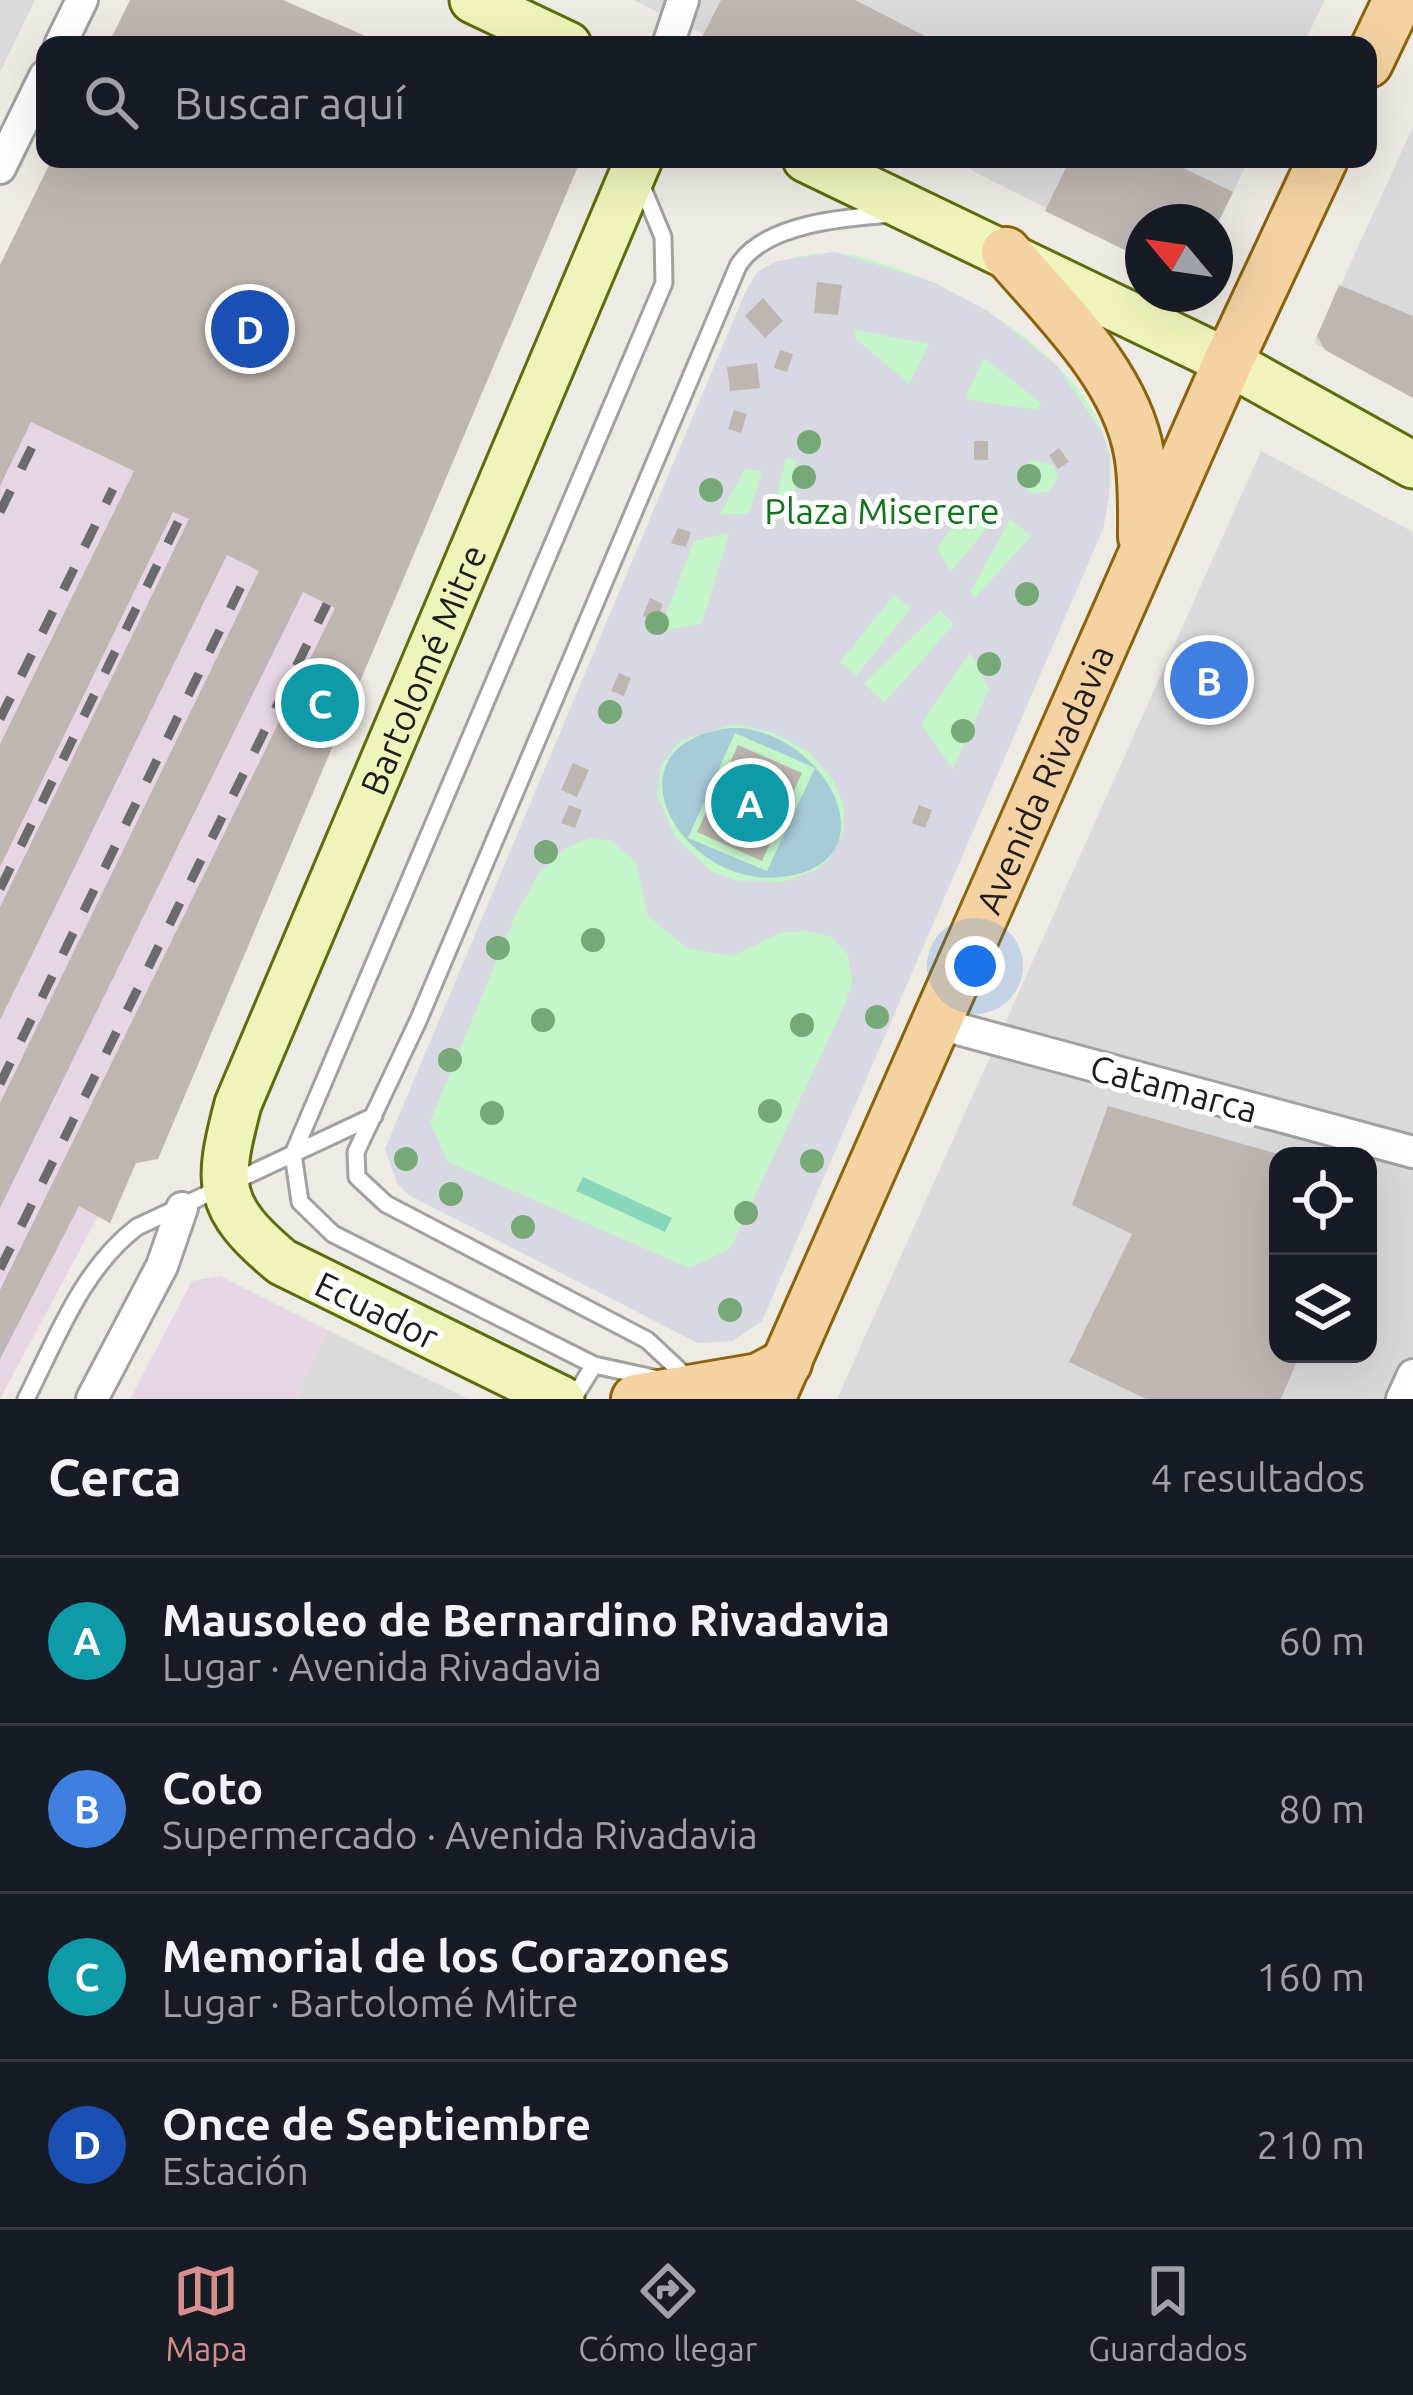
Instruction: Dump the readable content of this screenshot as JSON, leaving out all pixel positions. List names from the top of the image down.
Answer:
{
  "streets": {
    "main road": ["Bartolomé Mitre", "Avenida Rivadavia", "Ecuador"],
    "street": ["Catamarca"]
  },
  "crossings": [
    ["Bartolomé Mitre", "Ecuador"],
    ["Avenida Rivadavia", "Catamarca"]
  ],
  "parks": ["Plaza Miserere"],
  "north": "top left",
  "page": {
    "search": "Buscar aquí",
    "pins": [
      "D",
      "B",
      "C",
      "A"
    ],
    "heading": ["Cerca", "4 resultados"],
    "list": [
      {
        "mark": "A",
        "name": "Mausoleo de Bernardino Rivadavia",
        "note": "Lugar · Avenida Rivadavia",
        "value": "60 m"
      },
      {
        "mark": "B",
        "name": "Coto",
        "note": "Supermercado · Avenida Rivadavia",
        "value": "80 m"
      },
      {
        "mark": "C",
        "name": "Memorial de los Corazones",
        "note": "Lugar · Bartolomé Mitre",
        "value": "160 m"
      },
      {
        "mark": "D",
        "name": "Once de Septiembre",
        "note": "Estación",
        "value": "210 m"
      }
    ],
    "nav": ["Mapa", "Cómo llegar", "Guardados"]
  }
}
